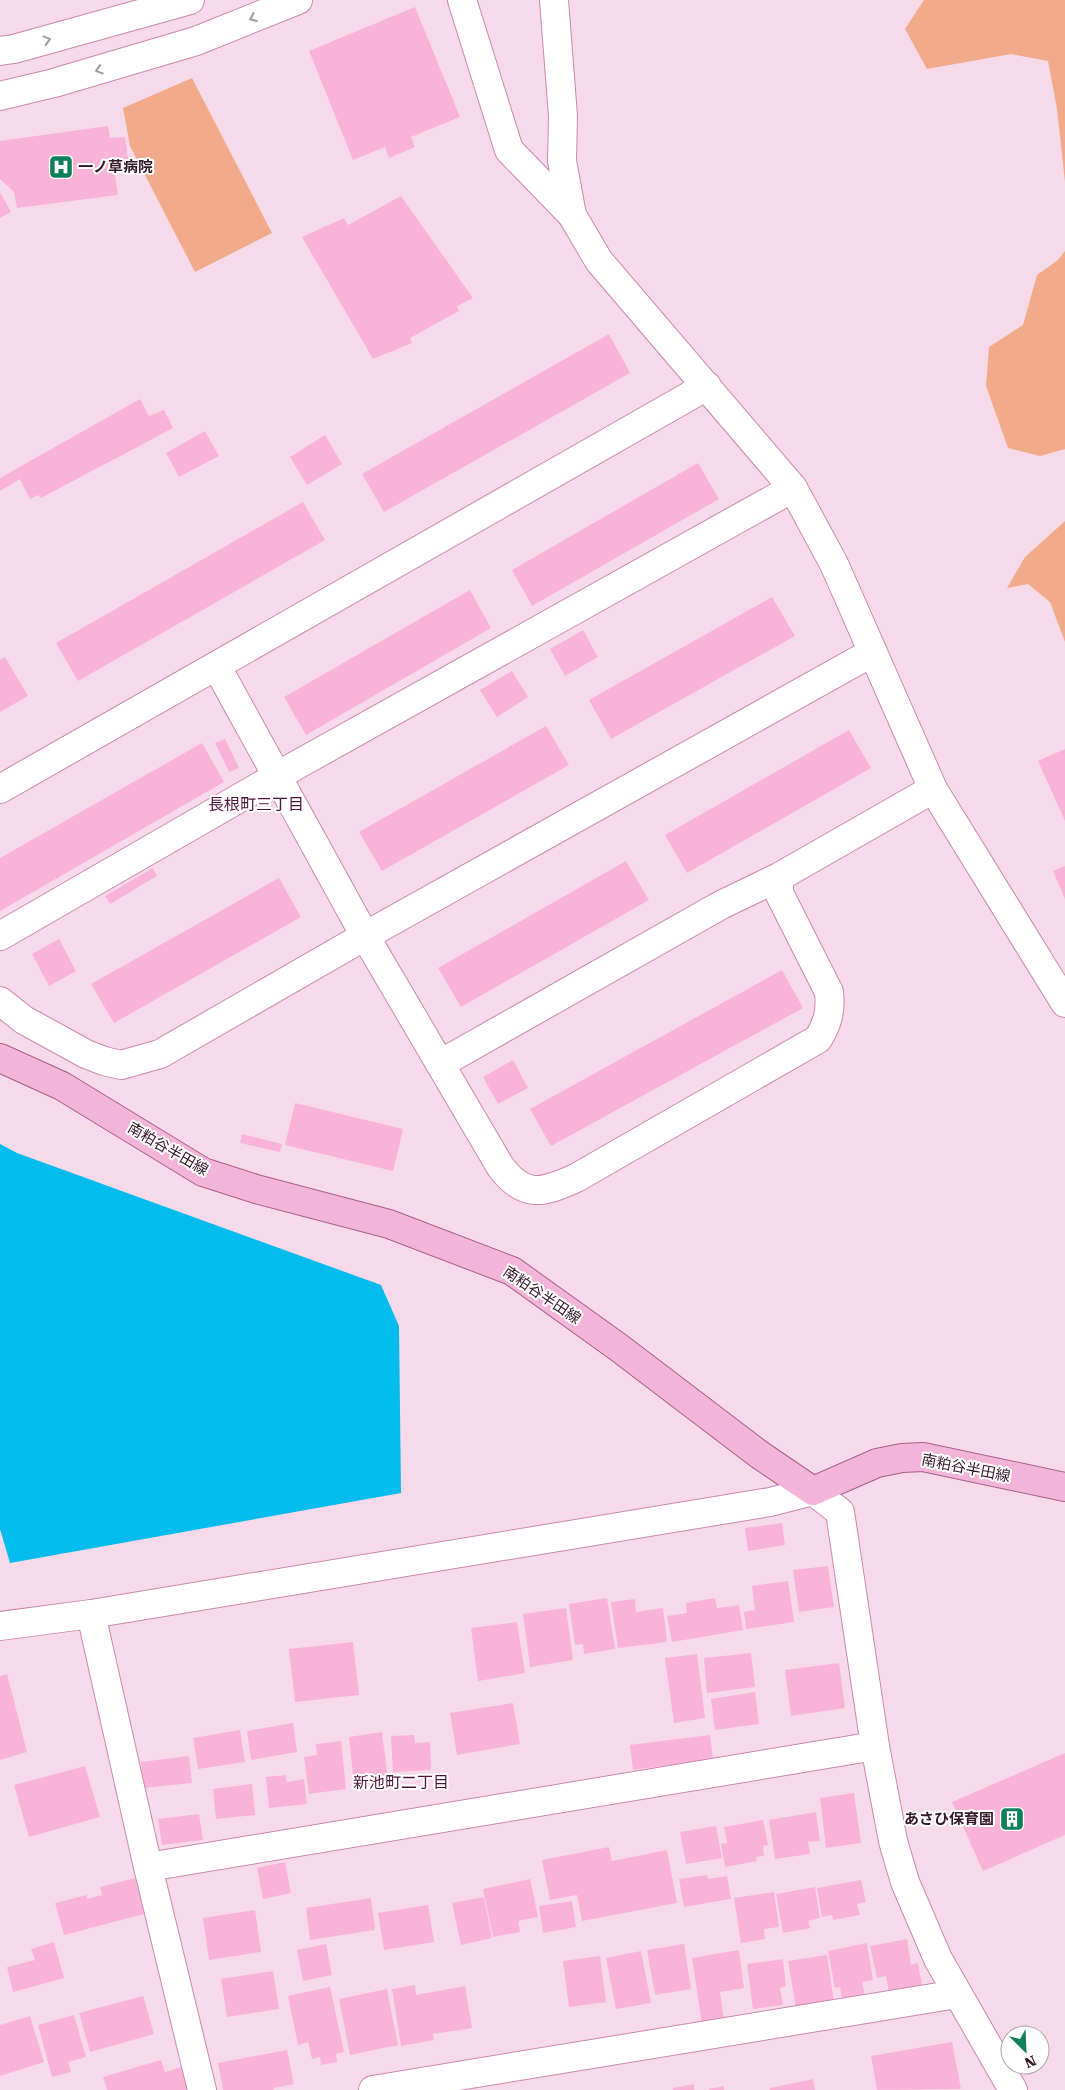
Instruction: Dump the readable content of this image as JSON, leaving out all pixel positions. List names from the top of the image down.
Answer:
{
  "streets": {
    "main road": ["南粕谷半田線"]
  },
  "districts": ["長根町三丁目", "新池町二丁目"],
  "places": {
    "hospital": ["一ノ草病院"],
    "building": ["あさひ保育園"]
  },
  "north": "bottom right"
}
